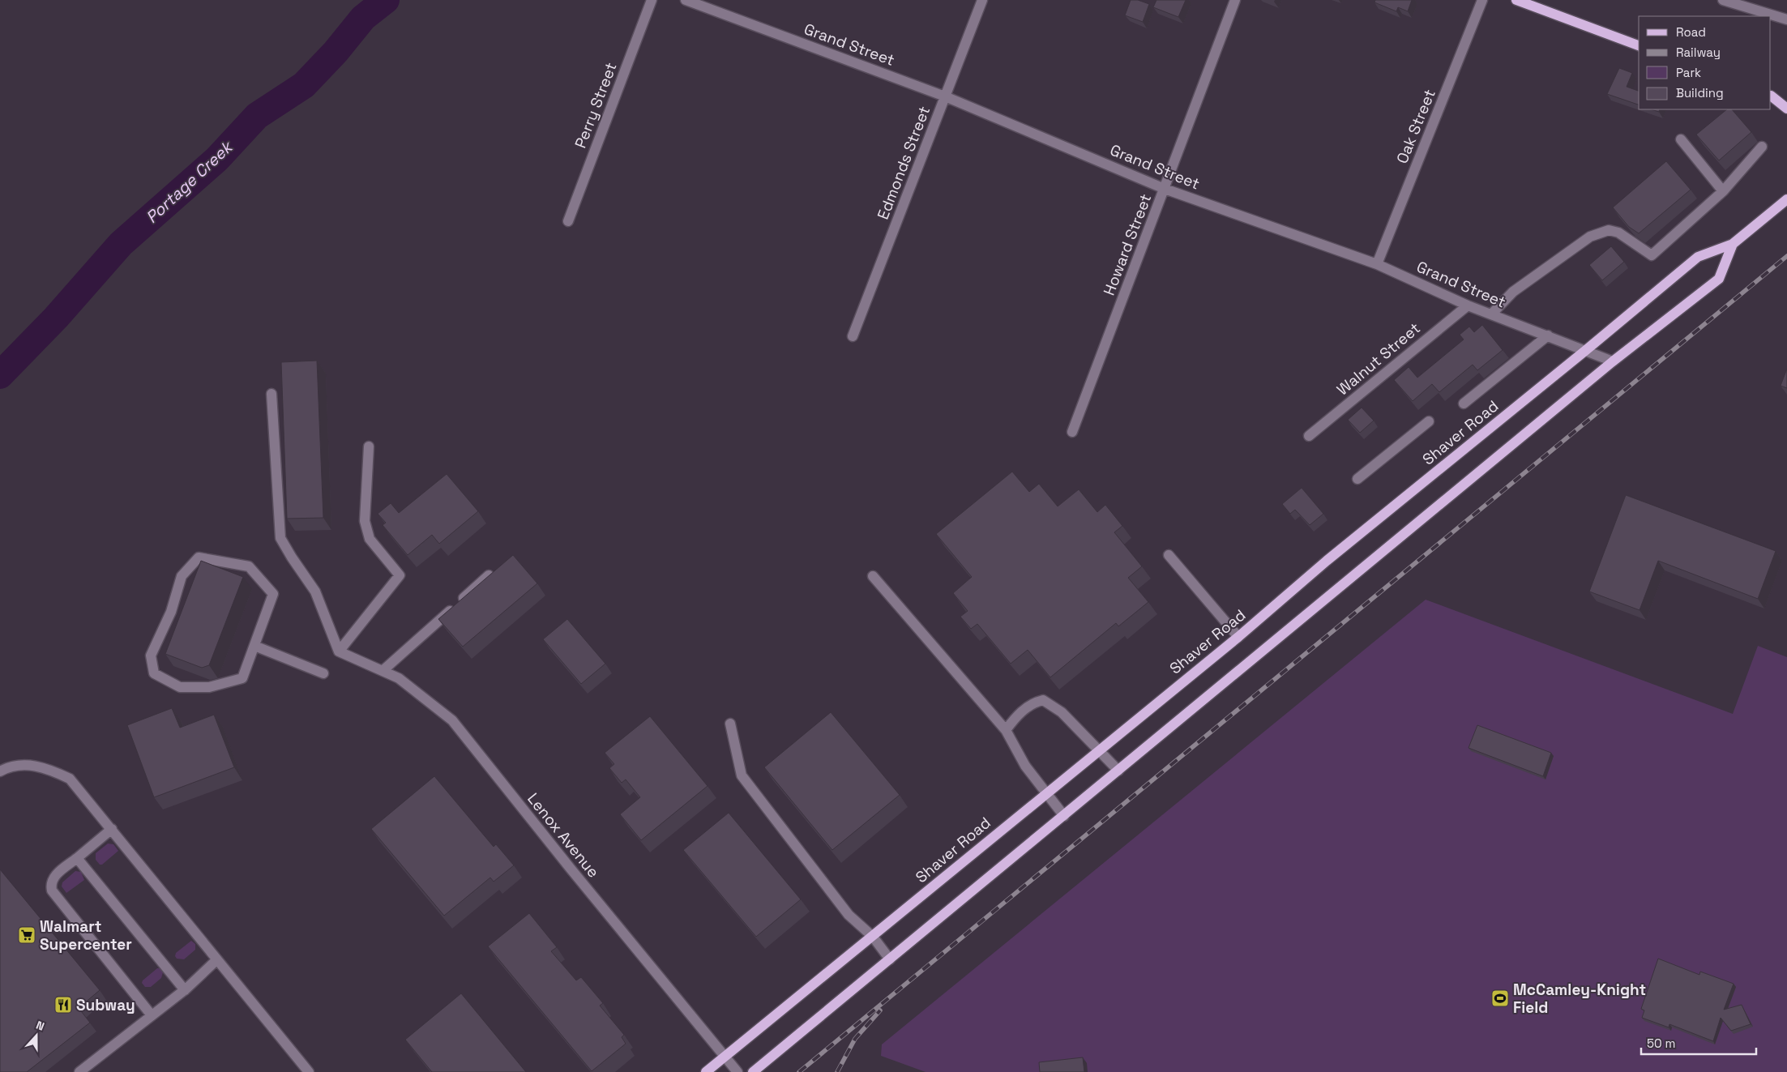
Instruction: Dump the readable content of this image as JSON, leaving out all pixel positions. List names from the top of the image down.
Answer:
{
  "streets": {
    "main road": ["Shaver Road"],
    "street": [
      "Grand Street",
      "Perry Street",
      "Oak Street",
      "Edmonds Street",
      "Howard Street",
      "Walnut Street",
      "Lenox Avenue"
    ]
  },
  "crossings": [
    ["Grand Street", "Oak Street"],
    ["Grand Street", "Edmonds Street"],
    ["Grand Street", "Howard Street"],
    ["Grand Street", "Walnut Street"],
    ["Grand Street", "Shaver Road"],
    ["Shaver Road", "Lenox Avenue"]
  ],
  "water": ["Portage Creek"],
  "places": {
    "supermarket": ["Walmart Supercenter"],
    "sports": ["McCamley-Knight Field"],
    "restaurant": ["Subway"]
  },
  "legend": [
    "Road",
    "Railway",
    "Park",
    "Building"
  ],
  "scale_bar": "50 m",
  "north": "top"
}
